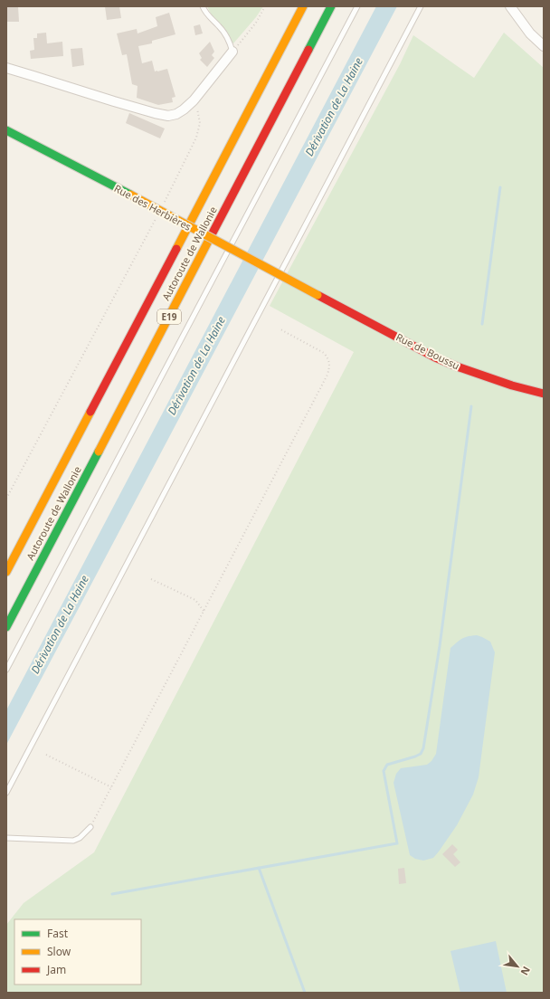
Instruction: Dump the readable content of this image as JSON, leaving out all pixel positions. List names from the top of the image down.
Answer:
{
  "streets": {
    "main road": [
      "Rue des Herbières",
      "Autoroute de Wallonie",
      "E19",
      "Rue de Boussu"
    ]
  },
  "crossings": [
    ["Rue des Herbières", "Rue de Boussu"]
  ],
  "water": ["Dérivation de La Haine"],
  "legend": ["Fast", "Slow", "Jam"],
  "north": "bottom right"
}
